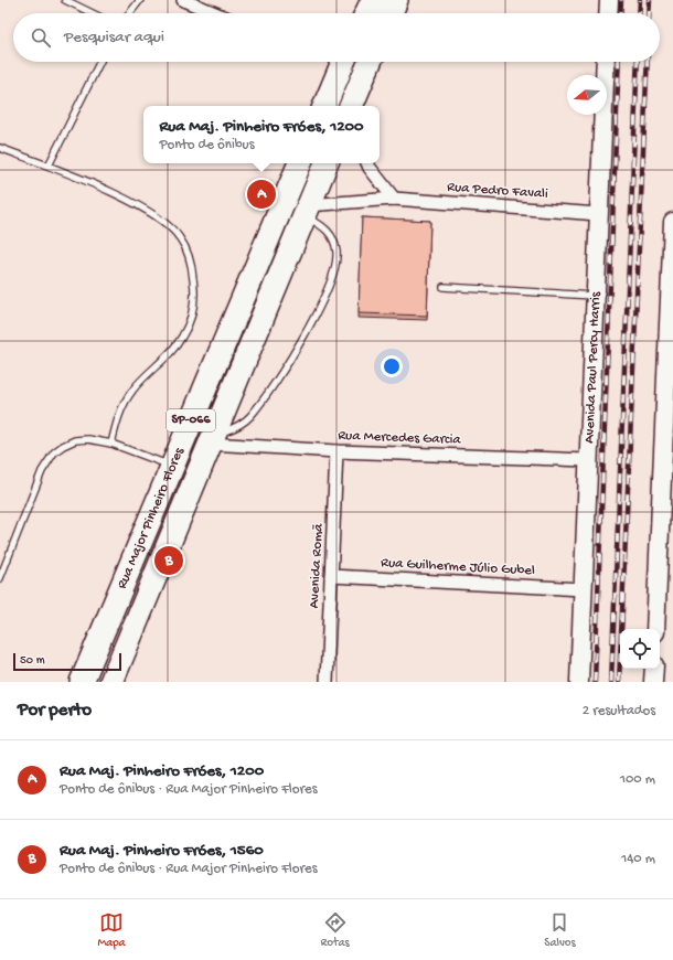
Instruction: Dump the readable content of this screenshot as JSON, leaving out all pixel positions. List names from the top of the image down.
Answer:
{
  "streets": {
    "highway": ["SP-066", "Rua Major Pinheiro Flores"],
    "street": [
      "Rua Pedro Favali",
      "Avenida Paul Percy Harris",
      "Rua Mercedes Garcia",
      "Avenida Romã",
      "Rua Guilherme Júlio Gubel"
    ]
  },
  "crossings": [
    ["Rua Pedro Favali", "Avenida Paul Percy Harris"],
    ["Rua Pedro Favali", "Rua Major Pinheiro Flores"],
    ["Avenida Paul Percy Harris", "Rua Mercedes Garcia"],
    ["Avenida Paul Percy Harris", "Rua Guilherme Júlio Gubel"],
    ["Rua Mercedes Garcia", "Rua Major Pinheiro Flores"],
    ["Rua Mercedes Garcia", "Avenida Romã"],
    ["Avenida Romã", "Rua Guilherme Júlio Gubel"]
  ],
  "scale_bar": "50 m",
  "north": "left",
  "page": {
    "search": "Pesquisar aqui",
    "popup": ["Rua Maj. Pinheiro Fróes, 1200", "Ponto de ônibus"],
    "pins": ["A", "B"],
    "scale": "50 m",
    "heading": ["Por perto", "2 resultados"],
    "list": [
      {
        "mark": "A",
        "name": "Rua Maj. Pinheiro Fróes, 1200",
        "note": "Ponto de ônibus · Rua Major Pinheiro Flores",
        "value": "100 m"
      },
      {
        "mark": "B",
        "name": "Rua Maj. Pinheiro Fróes, 1560",
        "note": "Ponto de ônibus · Rua Major Pinheiro Flores",
        "value": "140 m"
      }
    ],
    "nav": ["Mapa", "Rotas", "Salvos"]
  }
}
